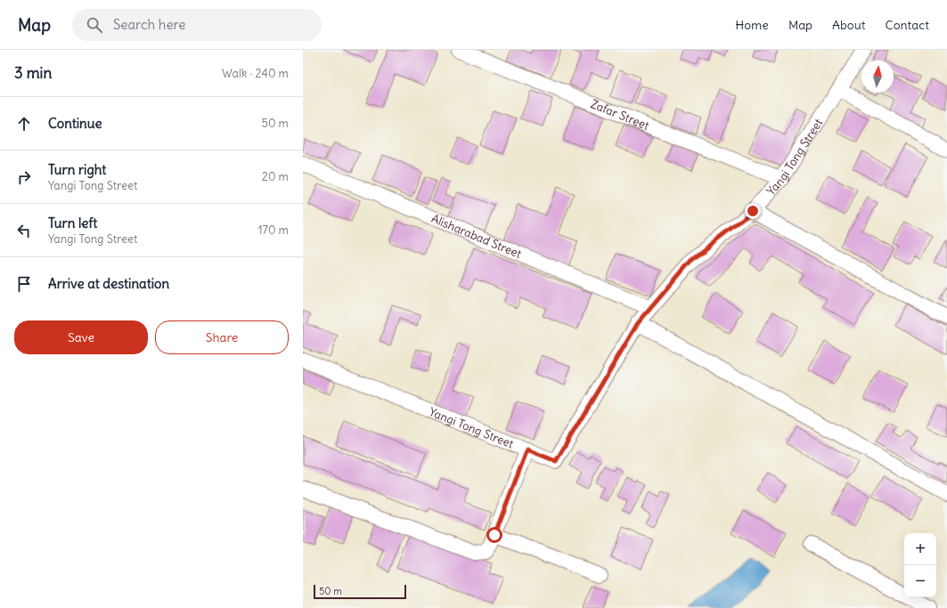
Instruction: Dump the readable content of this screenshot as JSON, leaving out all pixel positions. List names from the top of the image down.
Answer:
{
  "streets": {
    "street": ["Zafar Street", "Yangi Tong Street", "Alisharabad Street"]
  },
  "crossings": [
    ["Zafar Street", "Yangi Tong Street"],
    ["Yangi Tong Street", "Alisharabad Street"]
  ],
  "scale_bar": "50 m",
  "north": "top",
  "page": {
    "header": "Map",
    "search": "Search here",
    "nav": [
      "Home",
      "Map",
      "About",
      "Contact"
    ],
    "heading": ["3 min", "Walk · 240 m"],
    "list": [
      ["Continue", "50 m"],
      ["Turn right", "Yangi Tong Street", "20 m"],
      ["Turn left", "Yangi Tong Street", "170 m"],
      "Arrive at destination"
    ],
    "buttons": ["Save", "Share"],
    "map_buttons": ["+", "−"],
    "scale": "50 m"
  }
}
